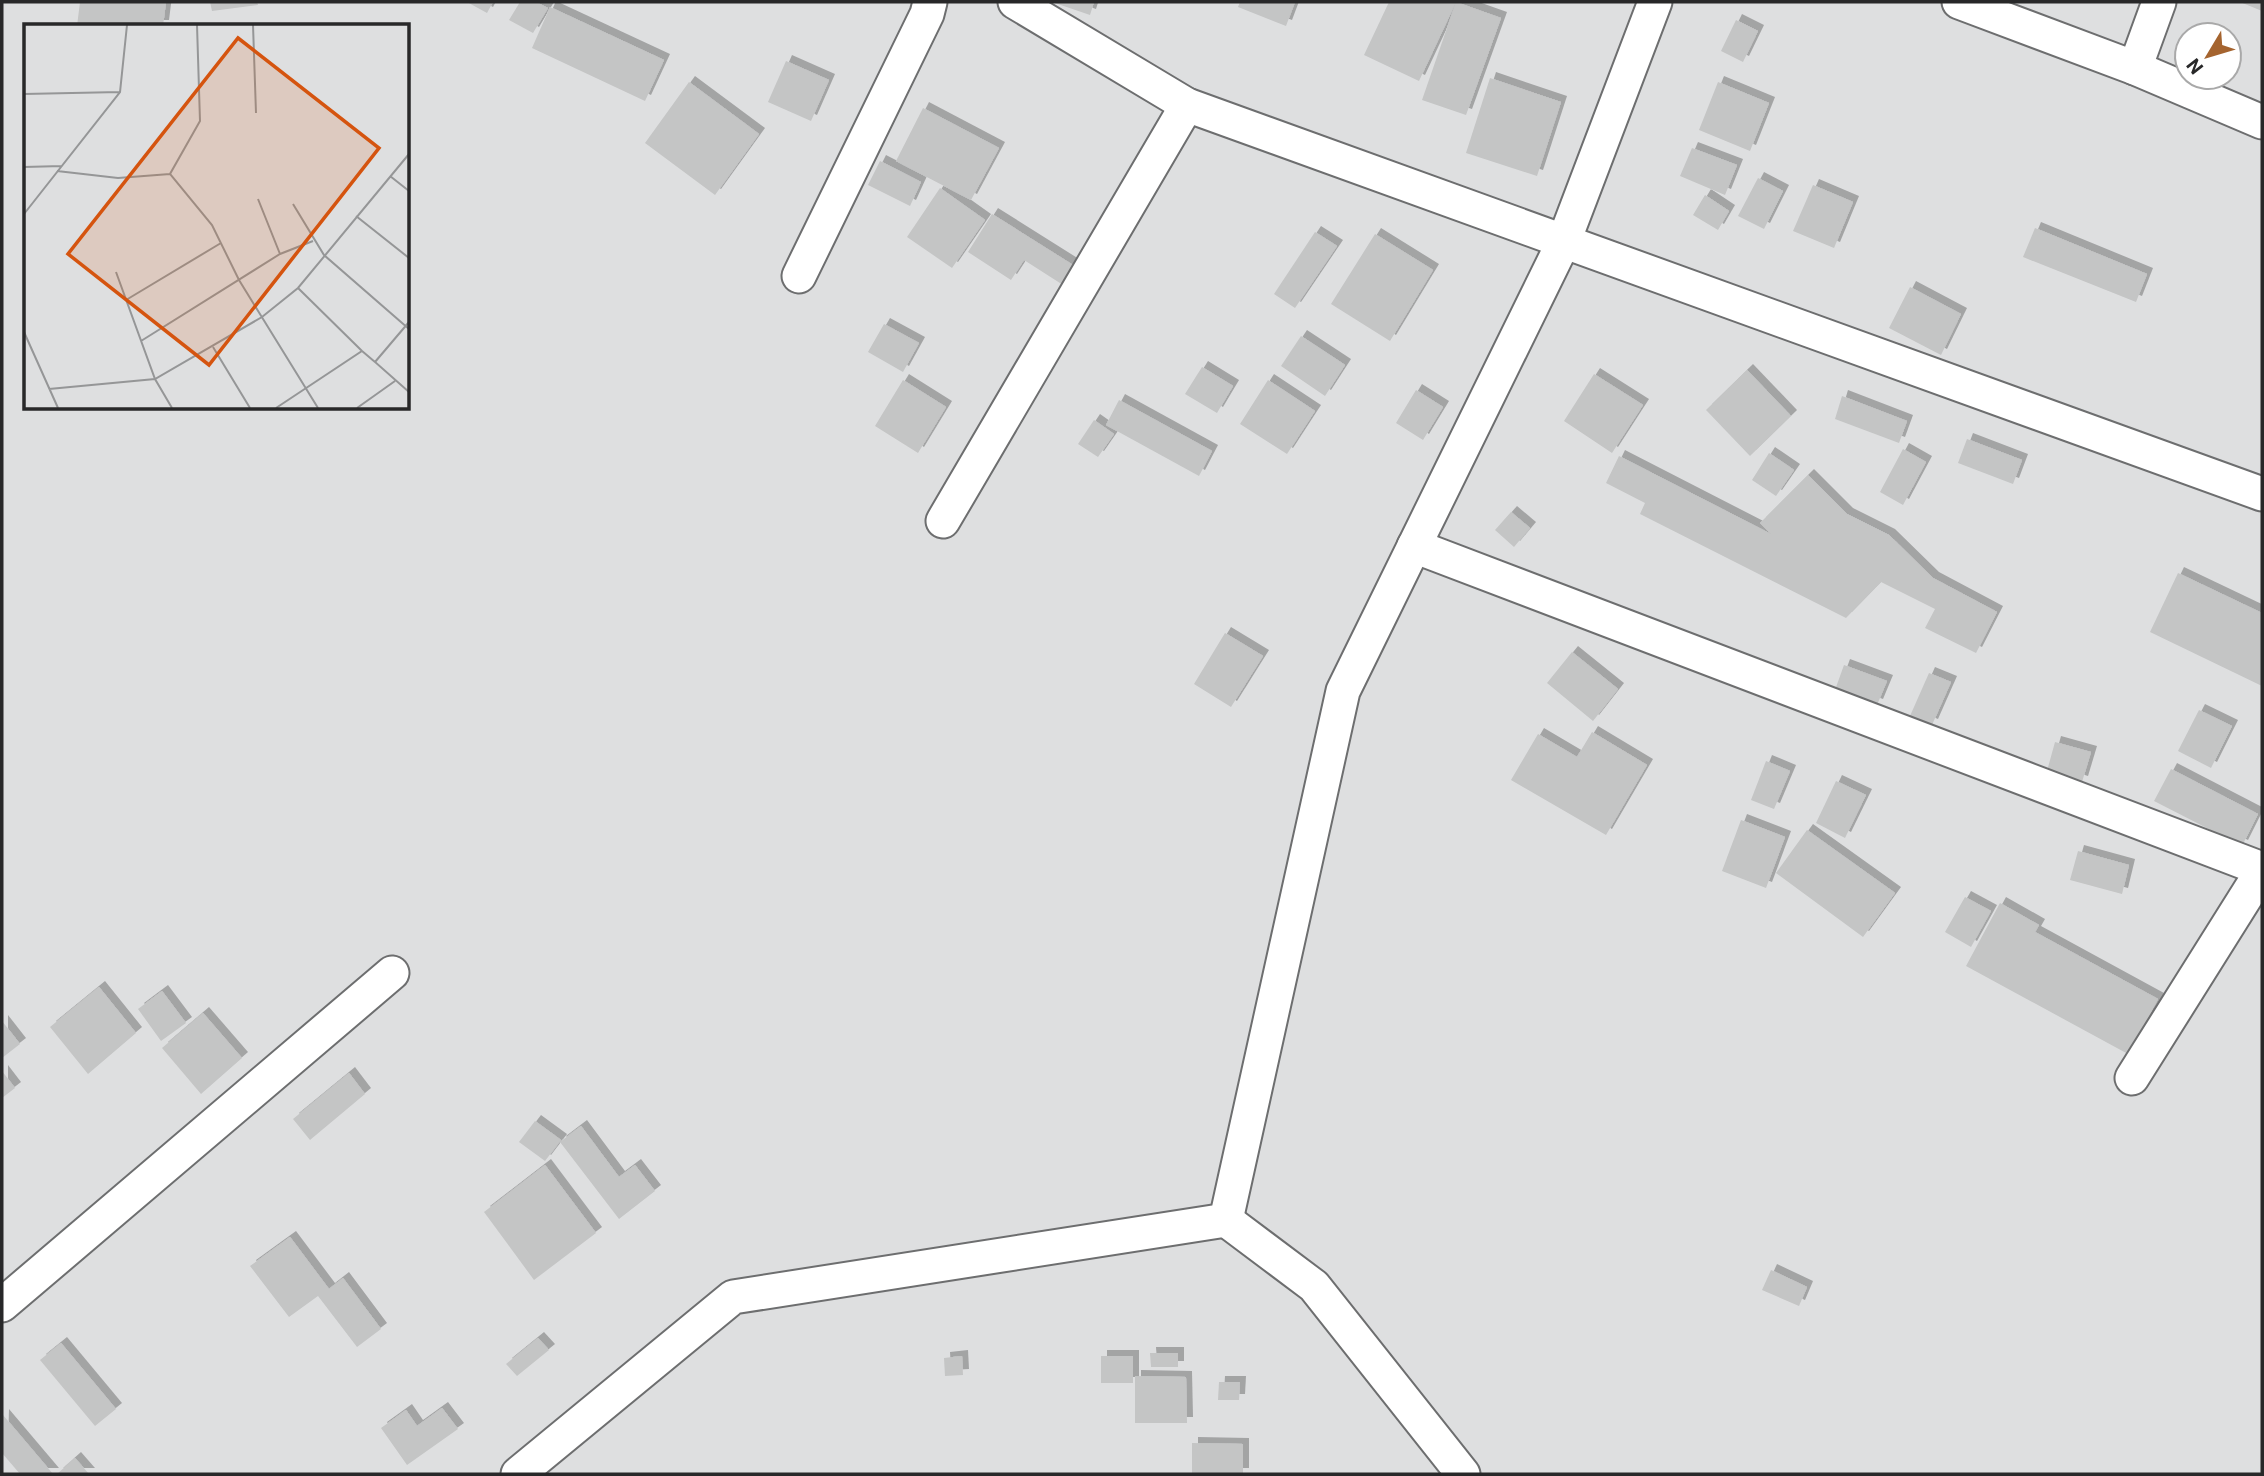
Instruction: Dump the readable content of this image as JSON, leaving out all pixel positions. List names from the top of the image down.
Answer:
{
  "north": "bottom left"
}
